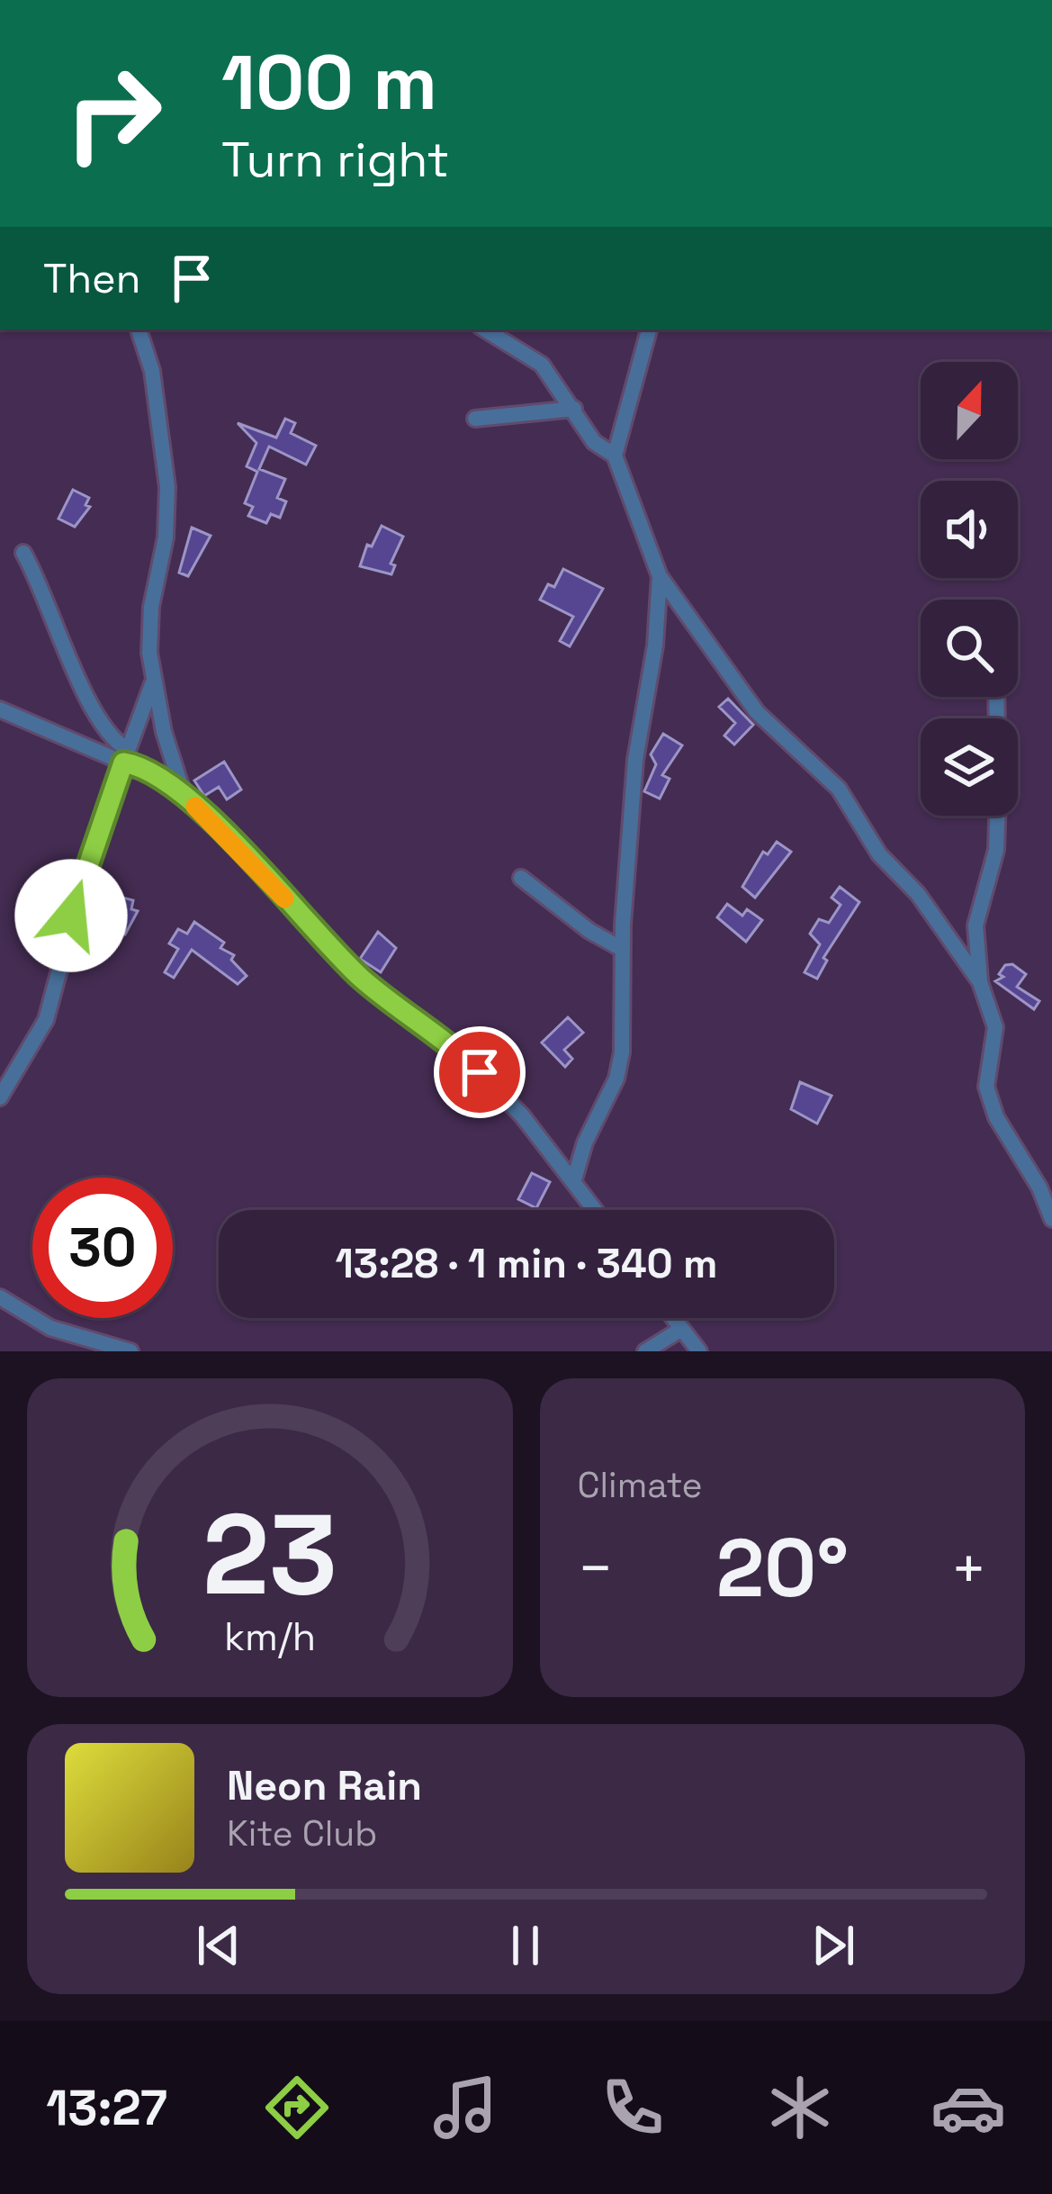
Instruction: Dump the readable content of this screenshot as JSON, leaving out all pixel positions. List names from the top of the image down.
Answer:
{
  "north": "top",
  "page": {
    "turn": ["100 m", "Turn right"],
    "then": "Then",
    "limit": "30",
    "trip": "13:28 · 1 min · 340 m",
    "tile": "Climate",
    "heat": ["−", "20°", "+"],
    "song": ["Neon Rain", "Kite Club"],
    "tabs": "13:27",
    "gauge": ["23", "km/h"]
  }
}
